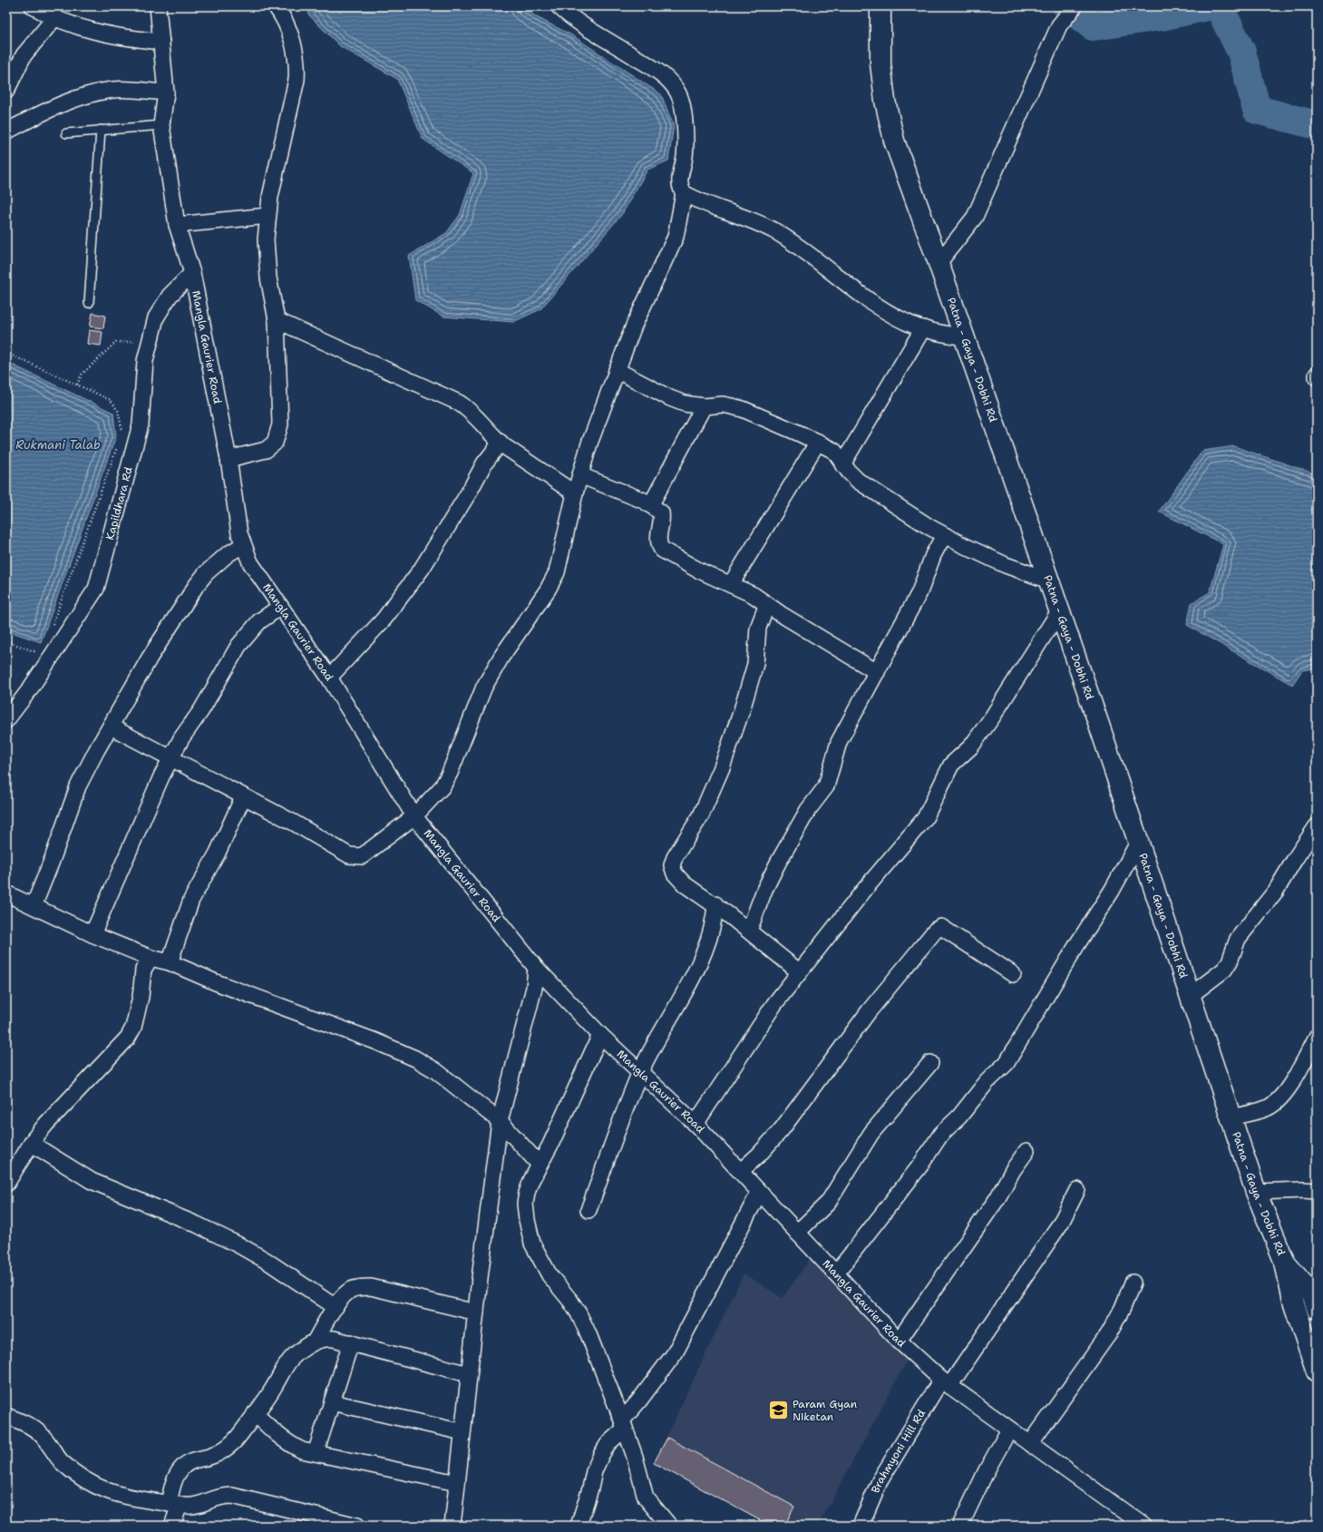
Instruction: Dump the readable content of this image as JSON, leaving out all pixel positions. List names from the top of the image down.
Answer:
{
  "streets": {
    "main road": ["Patna - Gaya - Dobhi Rd"],
    "street": ["Mangla Gaurier Road", "Kapildhara Rd", "Brahmyoni Hill Rd"]
  },
  "crossings": [
    ["Mangla Gaurier Road", "Kapildhara Rd"],
    ["Mangla Gaurier Road", "Brahmyoni Hill Rd"]
  ],
  "water": ["Rukmani Talab"],
  "places": {
    "school or university": ["Param Gyan Niketan"]
  }
}
